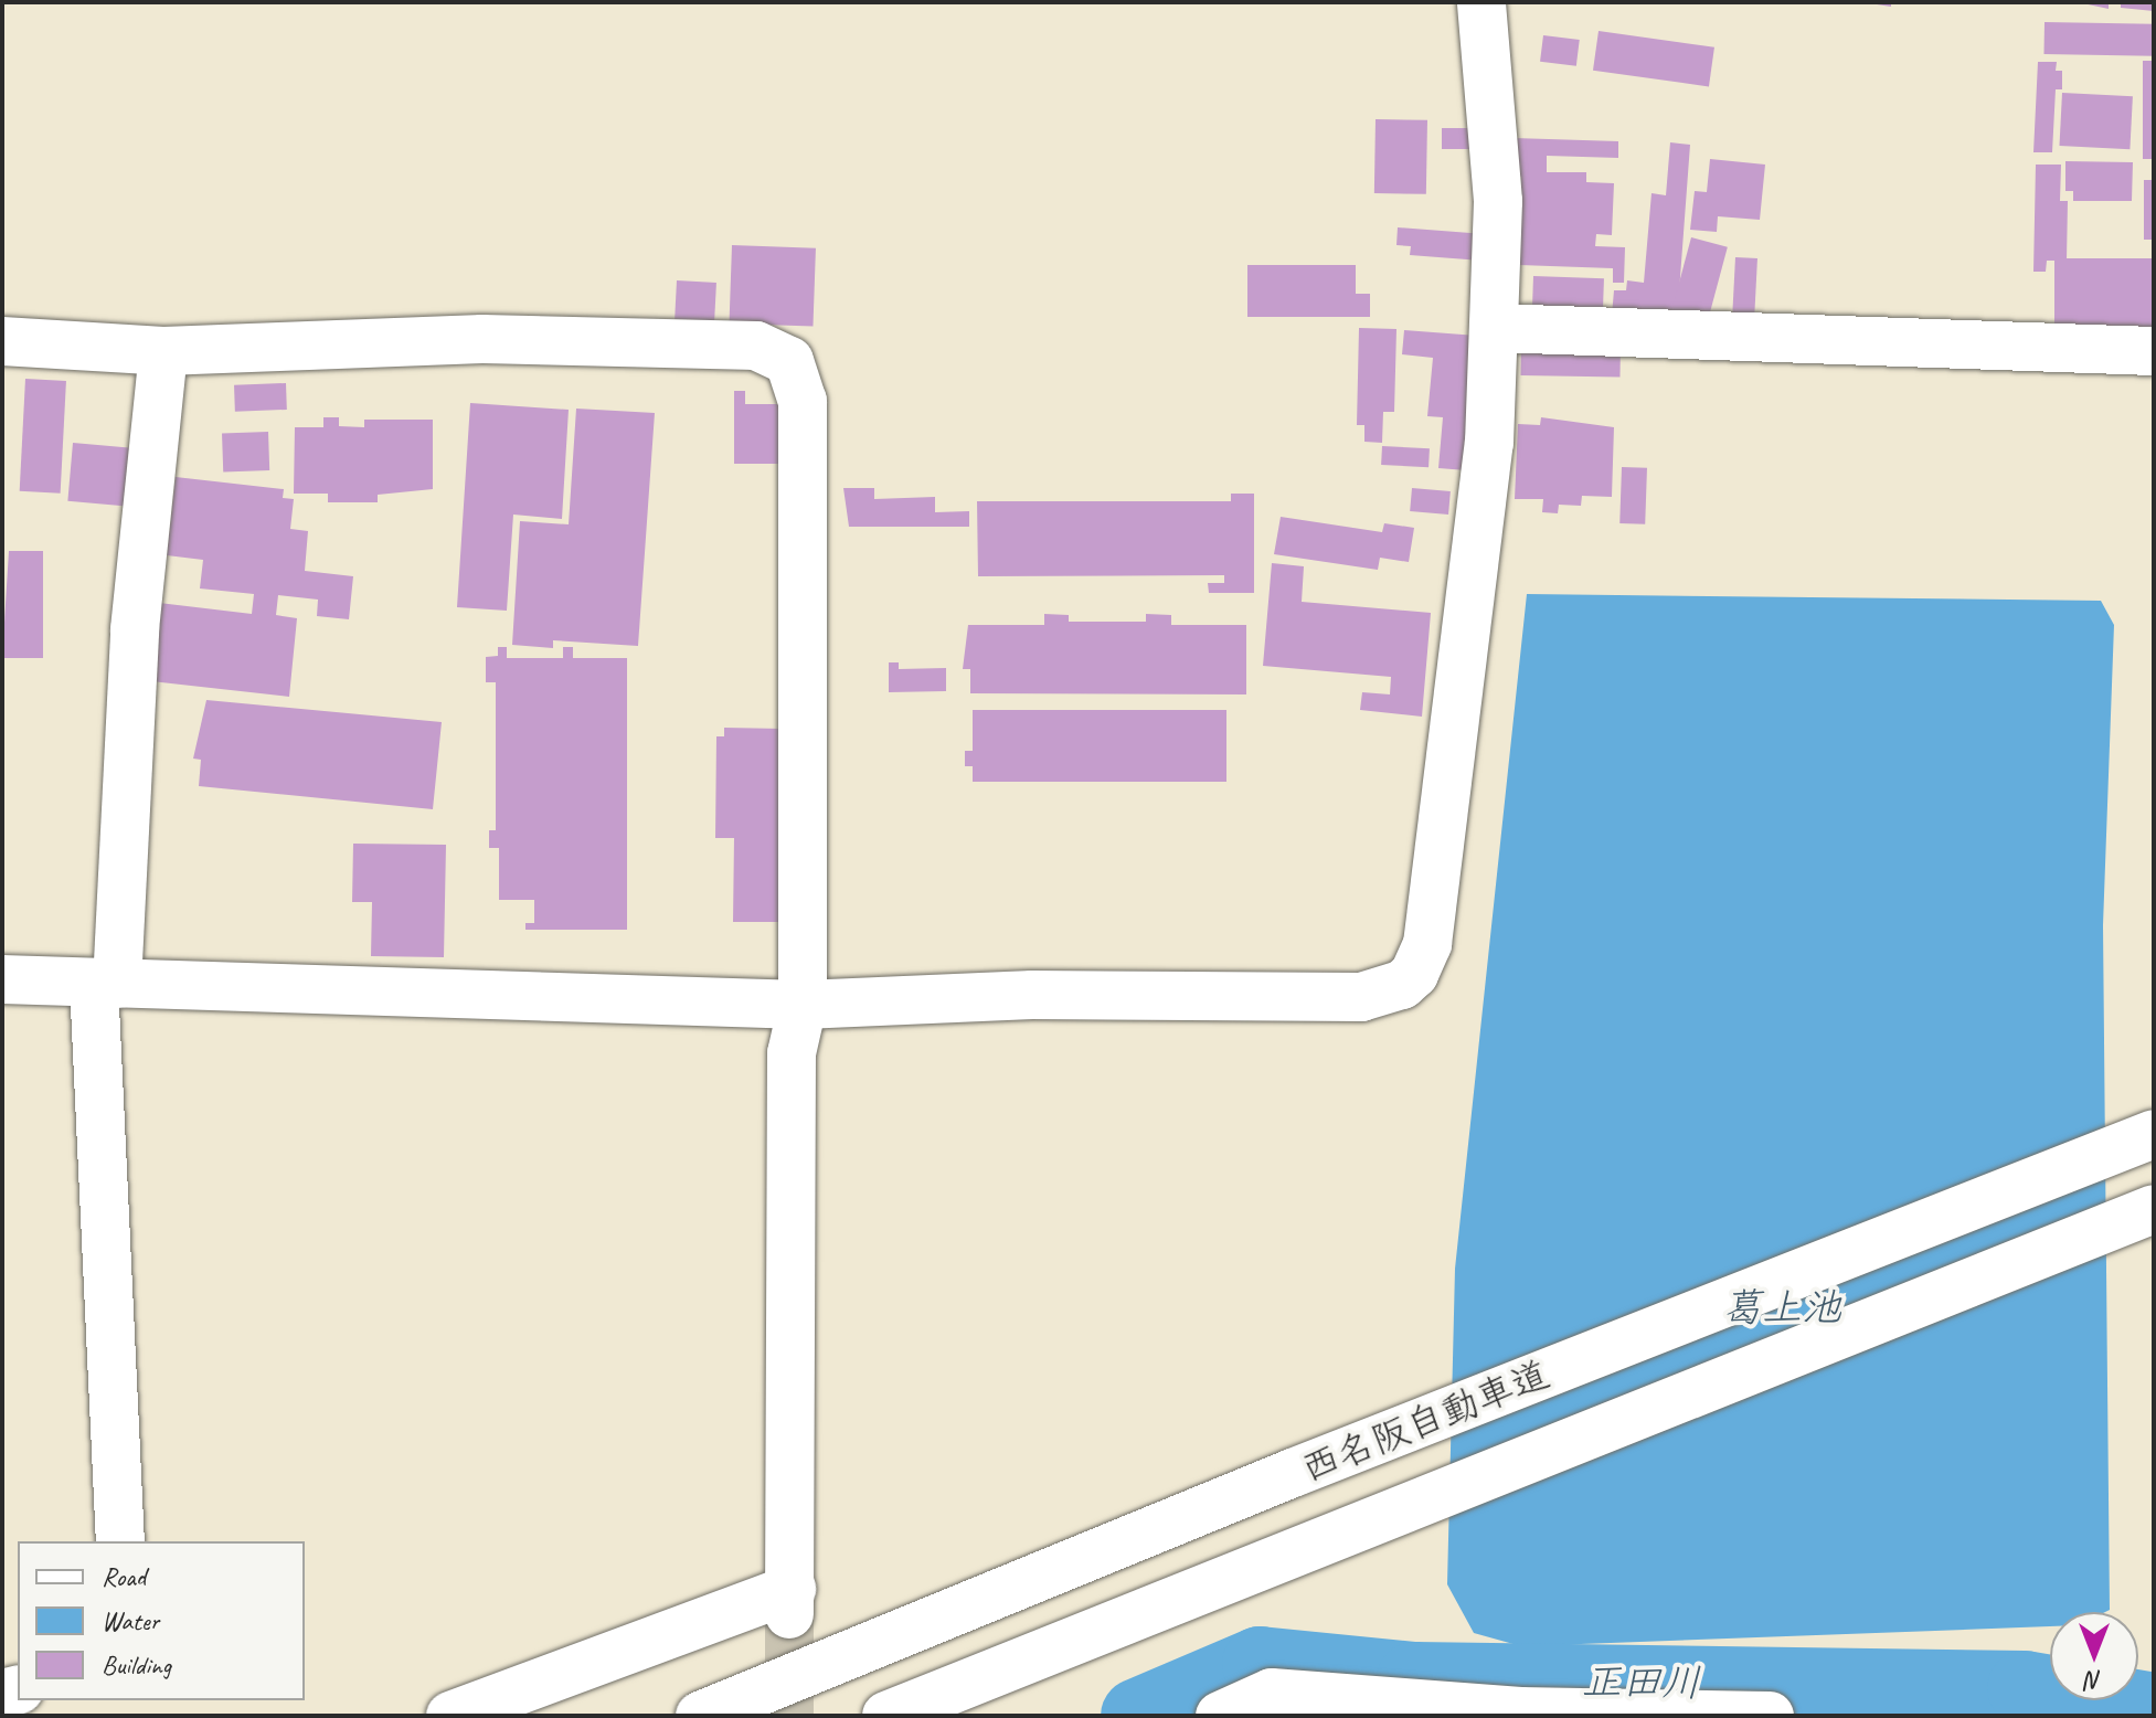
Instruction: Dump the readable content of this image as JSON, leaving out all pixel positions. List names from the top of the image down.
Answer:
{
  "streets": {
    "main road": ["西名阪自動車道"]
  },
  "water": ["葛上池", "正田川"],
  "legend": ["Road", "Water", "Building"],
  "north": "bottom"
}
